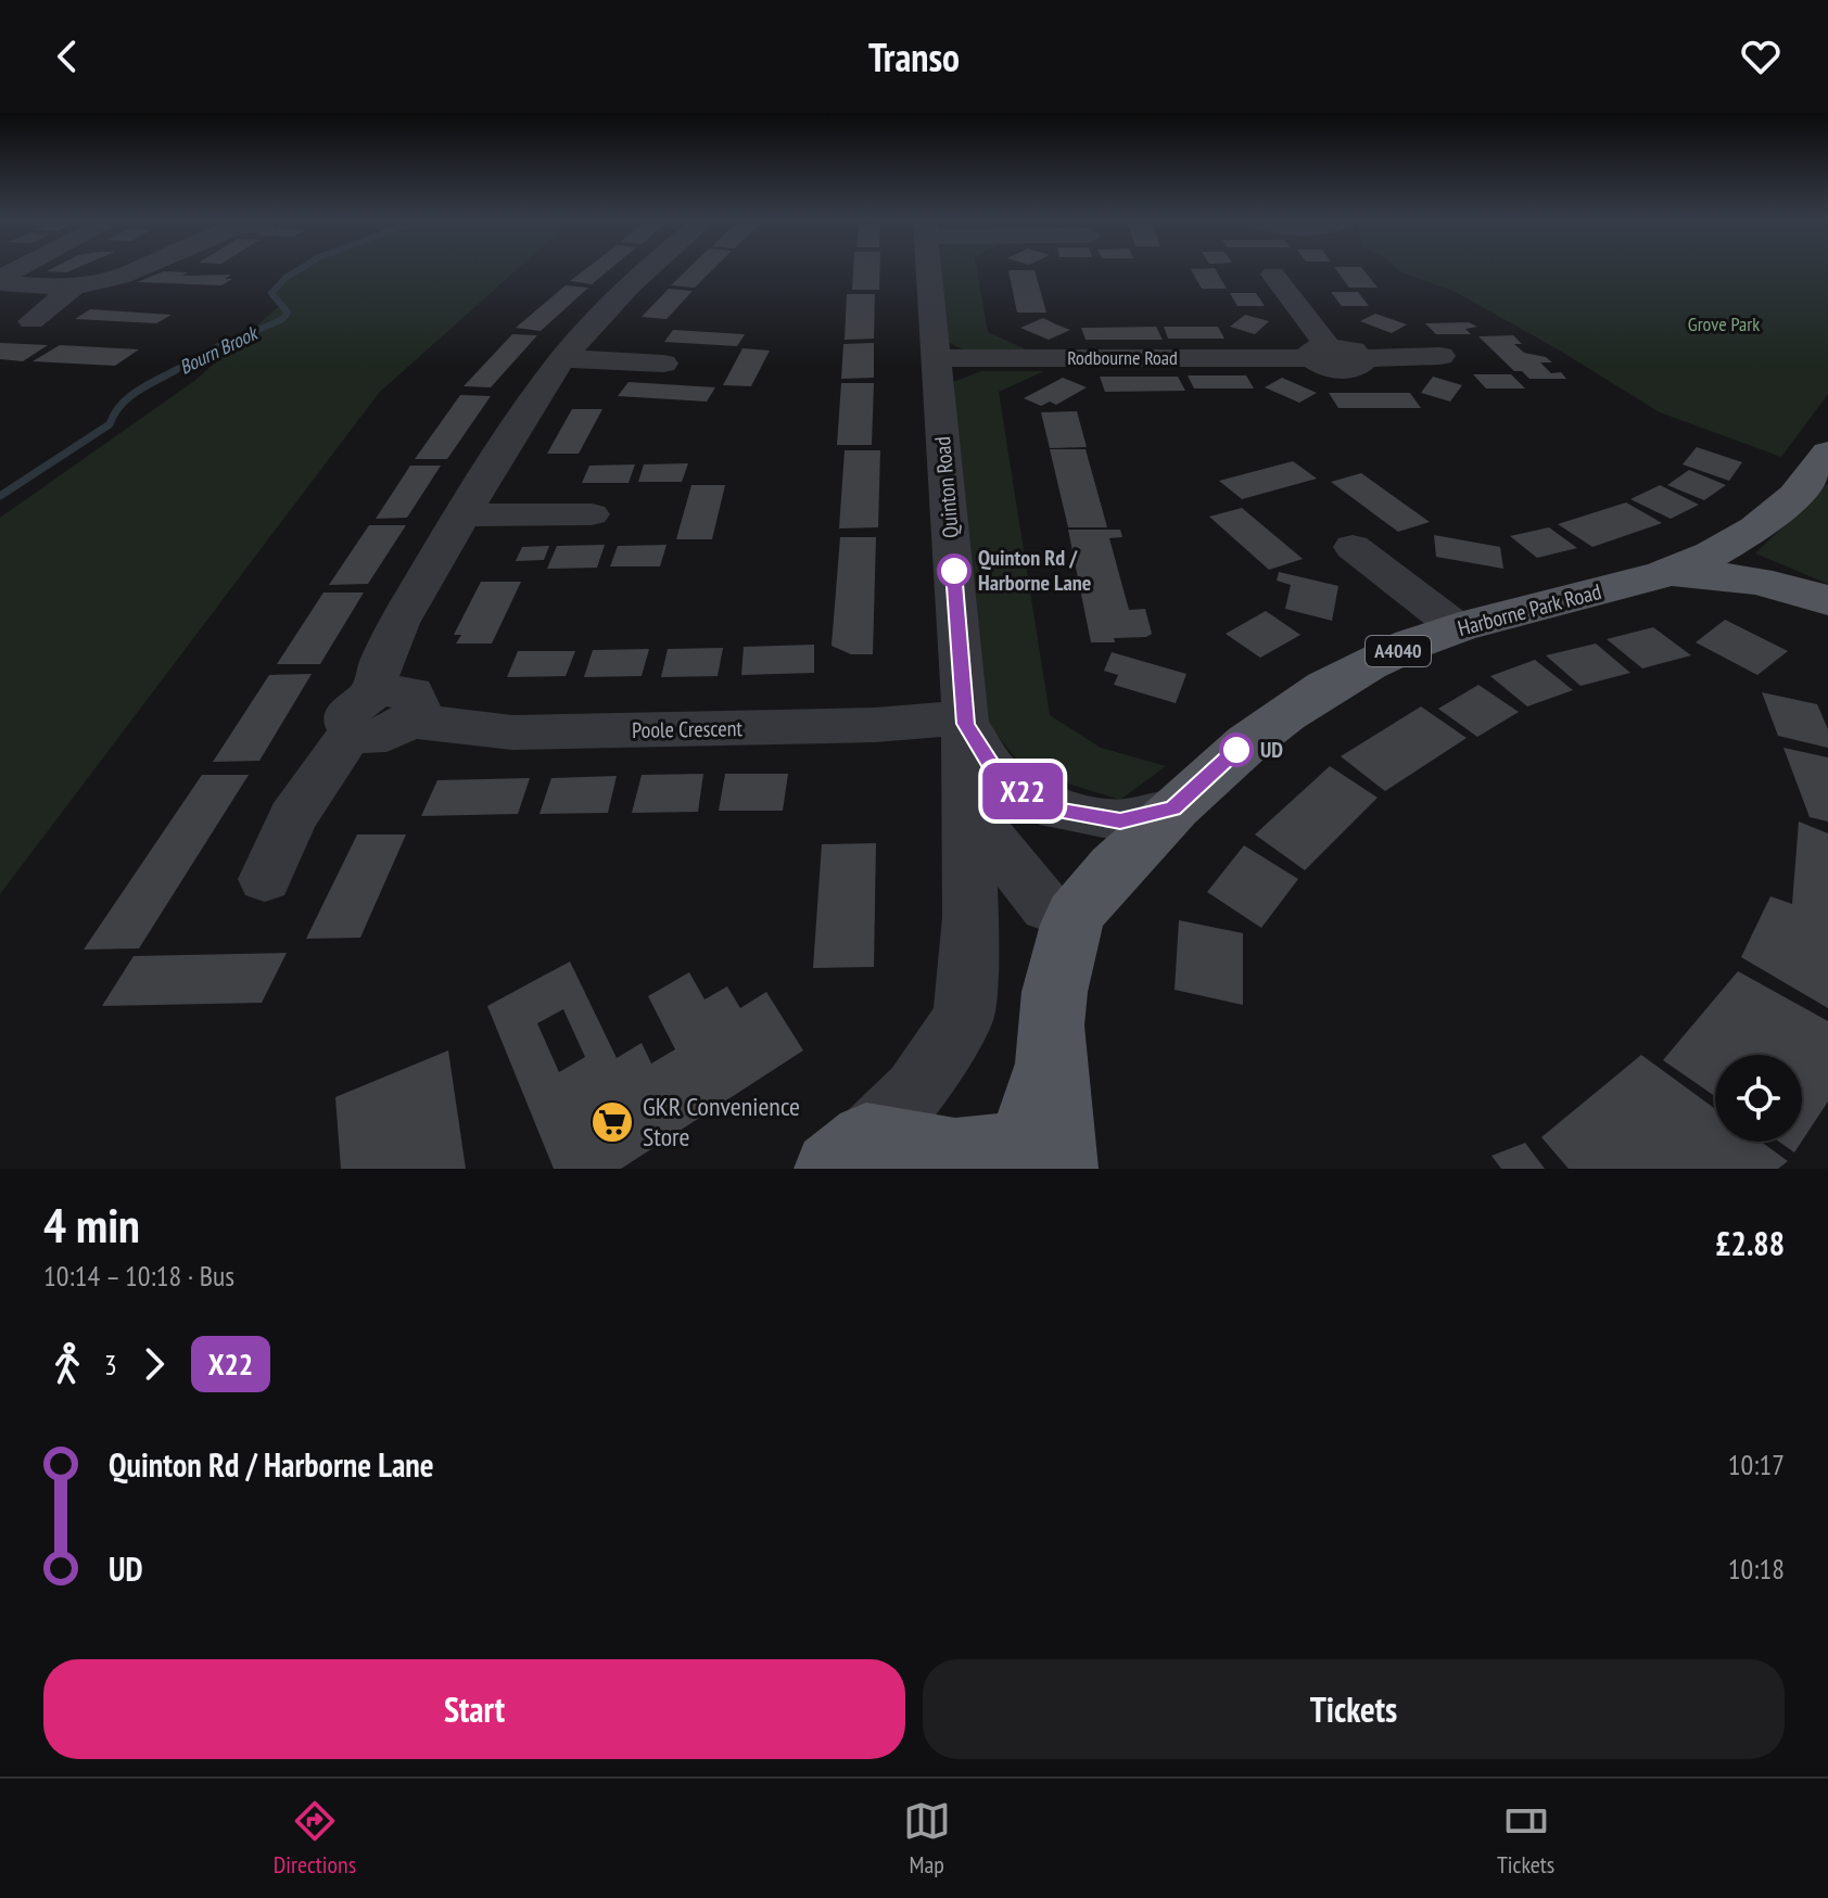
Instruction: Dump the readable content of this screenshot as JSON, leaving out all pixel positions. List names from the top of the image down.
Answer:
{
  "streets": {
    "main road": ["Harborne Park Road", "A4040"],
    "street": ["Rodbourne Road", "Quinton Road", "Poole Crescent"]
  },
  "crossings": [
    ["Rodbourne Road", "Quinton Road"],
    ["Quinton Road", "Poole Crescent"]
  ],
  "water": ["Bourn Brook"],
  "parks": ["Grove Park"],
  "places": {
    "other": ["Quinton Rd / Harborne Lane", "UD"],
    "supermarket": ["GKR Convenience Store"]
  },
  "lines": ["bus line X22"],
  "page": {
    "header": "Transo",
    "on_map": "X22",
    "heading": ["4 min", "10:14 – 10:18 · Bus", "£2.88"],
    "legs": ["3", "X22"],
    "list": [
      {
        "name": "Quinton Rd / Harborne Lane",
        "value": "10:17"
      },
      {
        "name": "UD",
        "value": "10:18"
      }
    ],
    "buttons": ["Start", "Tickets"],
    "tabs": ["Directions", "Map", "Tickets"]
  }
}
